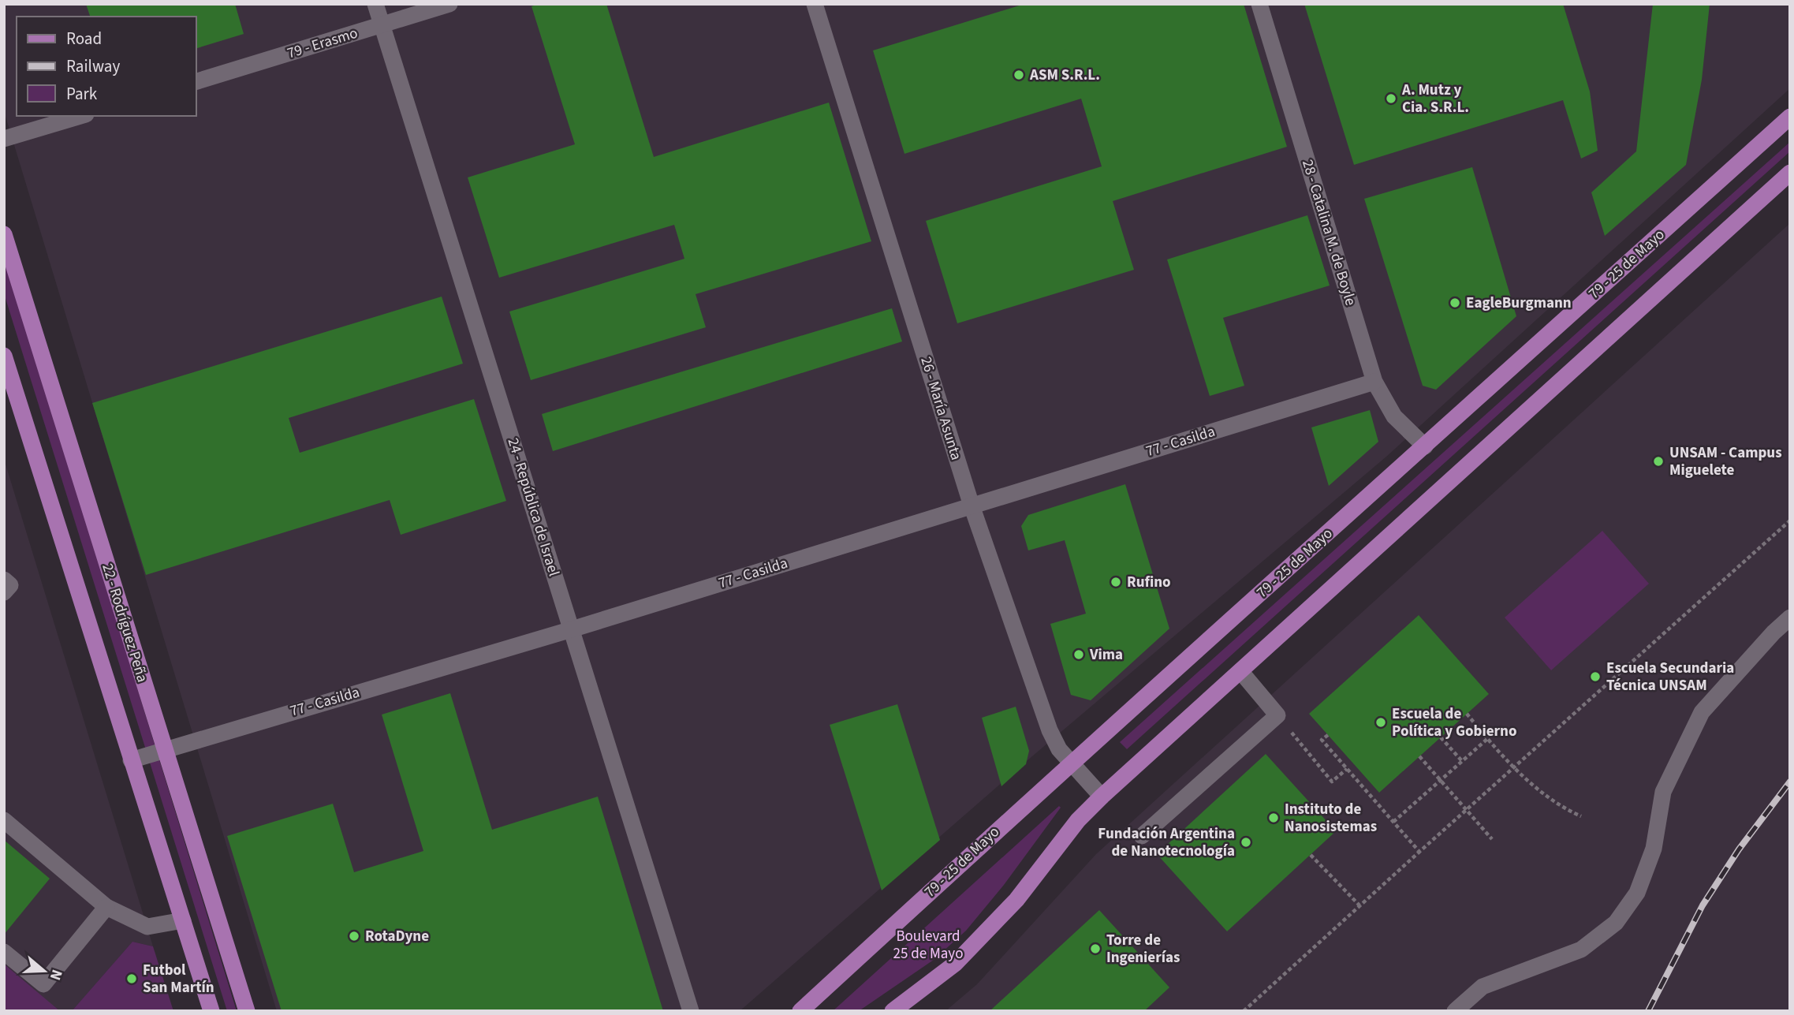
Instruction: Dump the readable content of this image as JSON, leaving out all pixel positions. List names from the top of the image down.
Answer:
{
  "streets": {
    "main road": ["79 - 25 de Mayo", "22 - Rodríguez Peña"],
    "street": [
      "79 - Erasmo",
      "28 - Catalina M. de Boyle",
      "26 - María Asunta",
      "77 - Casilda",
      "24 - República de Israel"
    ]
  },
  "crossings": [
    ["79 - Erasmo", "24 - República de Israel"],
    ["28 - Catalina M. de Boyle", "79 - 25 de Mayo"],
    ["28 - Catalina M. de Boyle", "77 - Casilda"],
    ["79 - 25 de Mayo", "26 - María Asunta"],
    ["26 - María Asunta", "77 - Casilda"],
    ["77 - Casilda", "24 - República de Israel"],
    ["77 - Casilda", "22 - Rodríguez Peña"]
  ],
  "parks": ["Boulevard 25 de Mayo"],
  "places": [
    "ASM S.R.L.",
    "A. Mutz y Cia. S.R.L.",
    "EagleBurgmann",
    "UNSAM - Campus Miguelete",
    "Rufino",
    "Vima",
    "Escuela Secundaria Técnica UNSAM",
    "Escuela de Política y Gobierno",
    "Instituto de Nanosistemas",
    "Fundación Argentina de Nanotecnología",
    "RotaDyne",
    "Torre de Ingenierías",
    "Futbol San Martín"
  ],
  "legend": ["Road", "Railway", "Park"],
  "north": "right"
}
